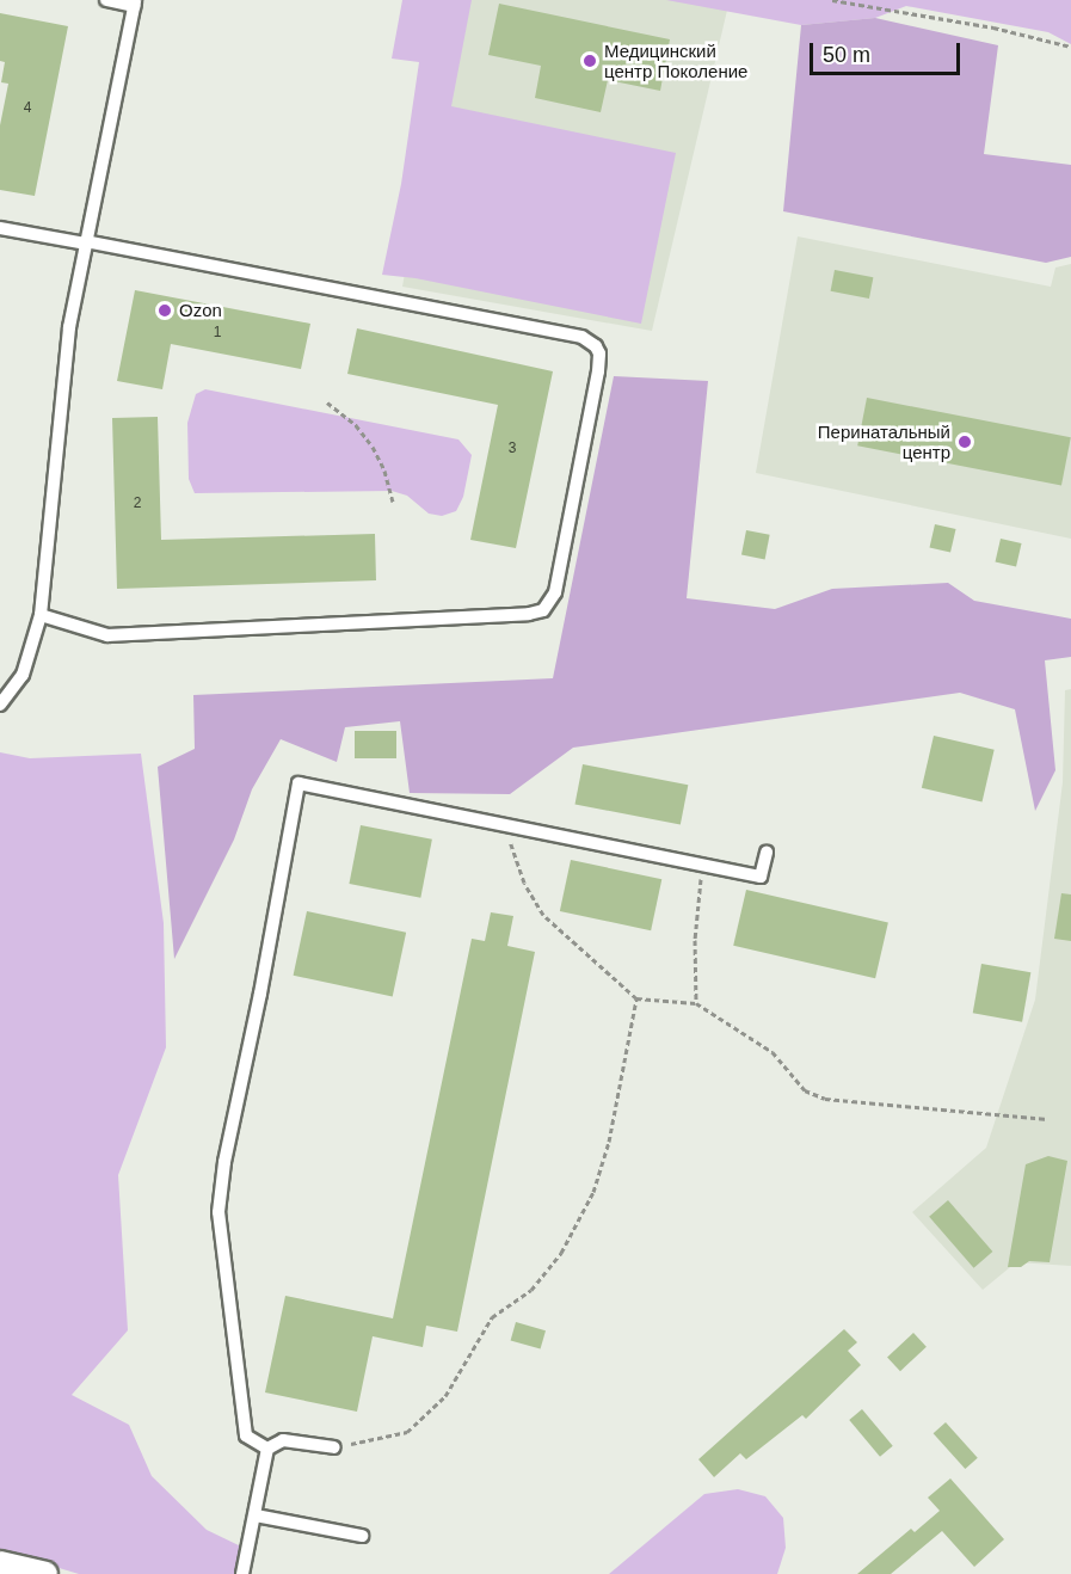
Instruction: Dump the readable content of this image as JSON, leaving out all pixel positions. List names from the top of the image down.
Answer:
{
  "places": ["Медицинский центр Поколение", "Ozon", "Перинатальный центр"],
  "house_numbers": [
    "4",
    "1",
    "3",
    "2"
  ],
  "scale_bar": "50 m"
}
